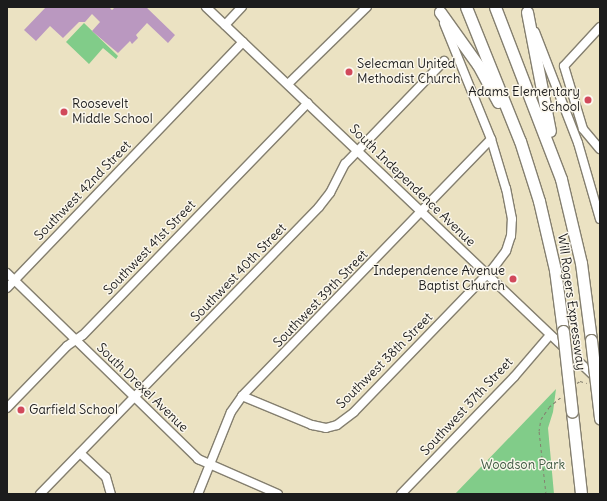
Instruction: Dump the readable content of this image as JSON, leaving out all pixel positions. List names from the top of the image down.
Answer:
{
  "streets": {
    "highway": ["Will Rogers Expressway"],
    "street": [
      "South Independence Avenue",
      "Southwest 42nd Street",
      "Southwest 41st Street",
      "Southwest 40th Street",
      "Southwest 39th Street",
      "Southwest 38th Street",
      "South Drexel Avenue",
      "Southwest 37th Street"
    ]
  },
  "crossings": [
    ["South Independence Avenue", "Southwest 42nd Street"],
    ["South Independence Avenue", "Southwest 41st Street"],
    ["South Independence Avenue", "Southwest 40th Street"],
    ["South Independence Avenue", "Southwest 39th Street"],
    ["South Independence Avenue", "Southwest 38th Street"],
    ["South Independence Avenue", "Southwest 37th Street"],
    ["Southwest 42nd Street", "South Drexel Avenue"],
    ["Southwest 41st Street", "South Drexel Avenue"],
    ["Southwest 40th Street", "South Drexel Avenue"],
    ["Southwest 39th Street", "Southwest 38th Street"],
    ["Southwest 39th Street", "South Drexel Avenue"]
  ],
  "parks": ["Woodson Park"],
  "places": [
    "Selecman United Methodist Church",
    "Adams Elementary School",
    "Roosevelt Middle School",
    "Independence Avenue Baptist Church",
    "Garfield School"
  ]
}
